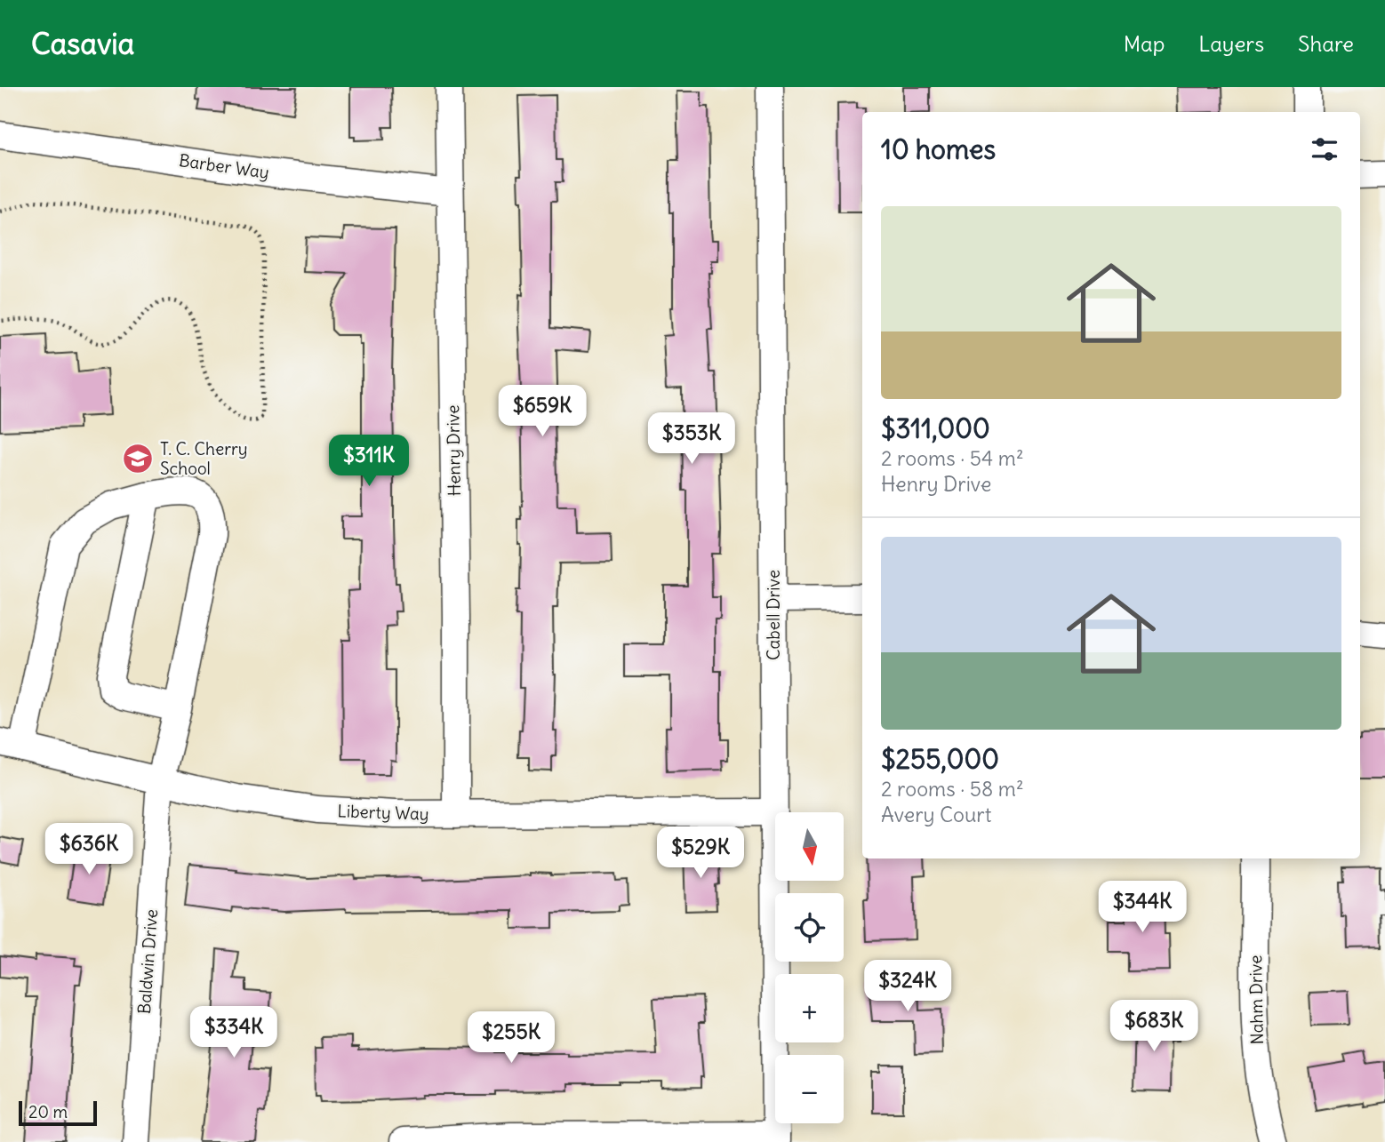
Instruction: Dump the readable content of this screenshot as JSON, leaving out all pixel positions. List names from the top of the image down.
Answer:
{
  "streets": {
    "street": [
      "Barber Way",
      "Henry Drive",
      "Cabell Drive",
      "Liberty Way",
      "Baldwin Drive",
      "Nahm Drive"
    ]
  },
  "crossings": [
    ["Barber Way", "Henry Drive"],
    ["Henry Drive", "Liberty Way"],
    ["Cabell Drive", "Liberty Way"],
    ["Liberty Way", "Baldwin Drive"]
  ],
  "places": {
    "school or university": ["T. C. Cherry School"]
  },
  "scale_bar": "20 m",
  "north": "bottom",
  "page": {
    "header": "Casavia",
    "nav": ["Map", "Layers", "Share"],
    "heading": "10 homes",
    "list": [
      {
        "name": "$311,000",
        "note": "2 rooms · 54 m² · Henry Drive"
      },
      {
        "name": "$255,000",
        "note": "2 rooms · 58 m² · Avery Court"
      }
    ],
    "price": [
      "$659K",
      "$353K",
      "$311K",
      "$636K",
      "$529K",
      "$344K",
      "$324K",
      "$683K",
      "$334K",
      "$255K"
    ],
    "map_buttons": ["+", "−"],
    "scale": "20 m"
  }
}
